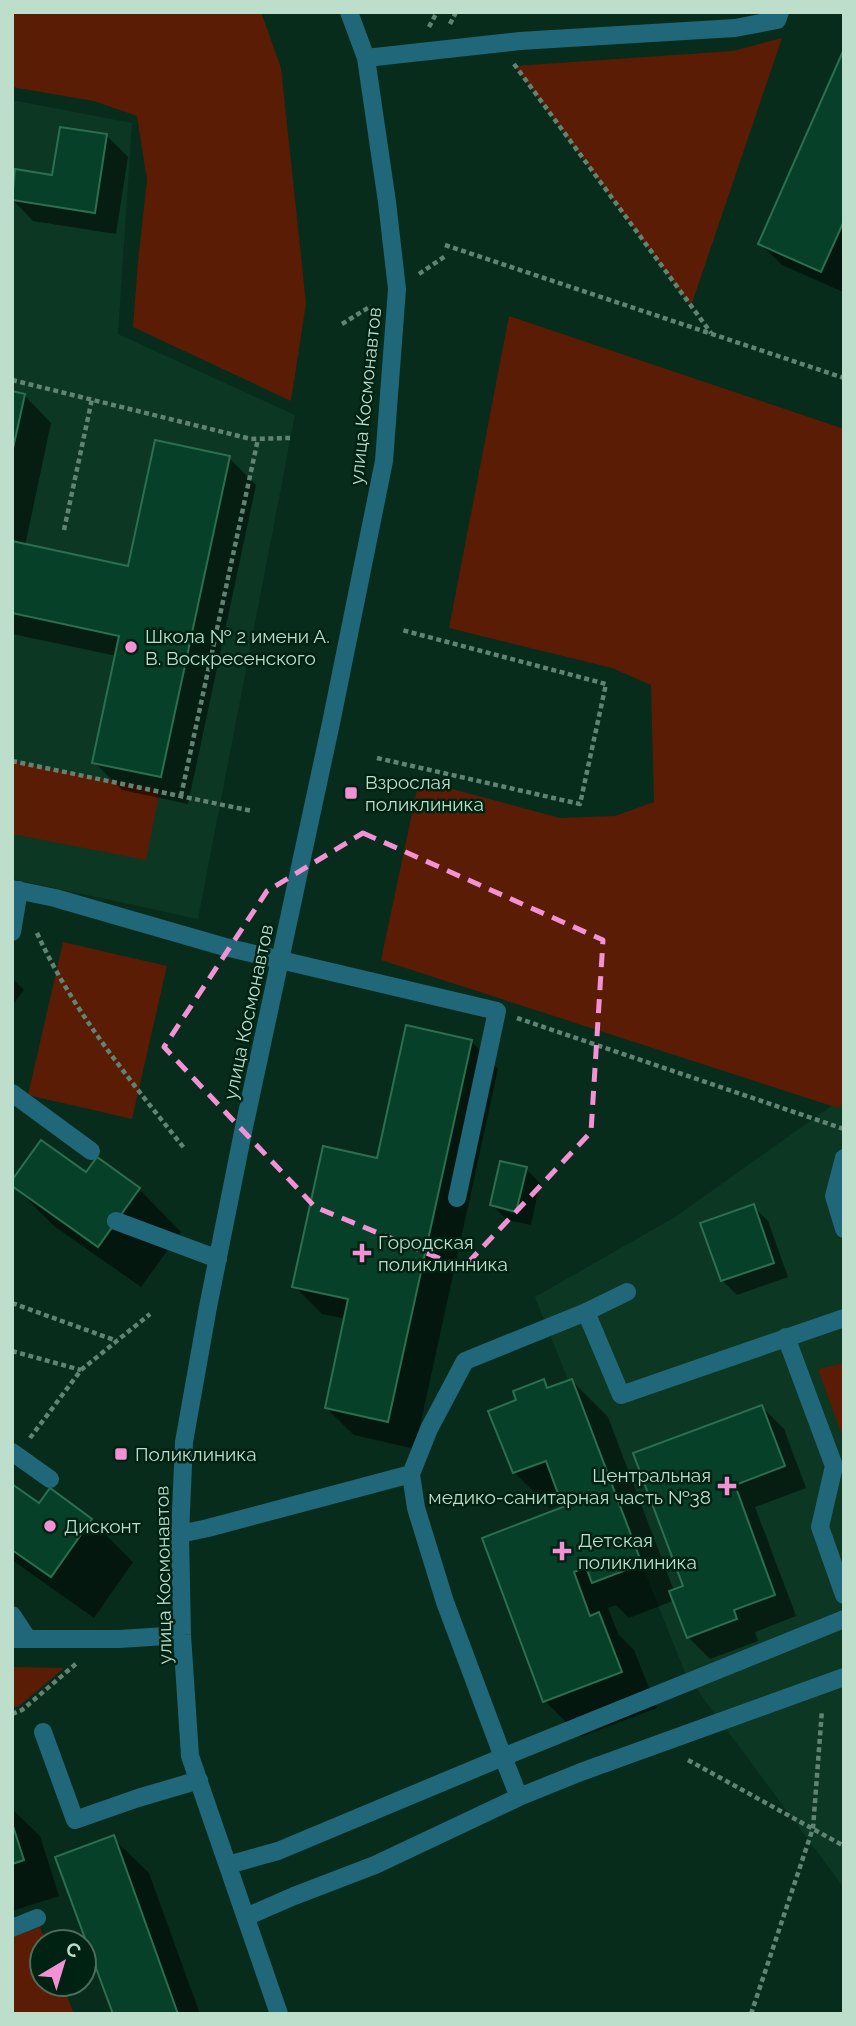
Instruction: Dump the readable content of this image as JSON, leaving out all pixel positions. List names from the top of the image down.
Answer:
{
  "streets": {
    "street": ["улица Космонавтов"]
  },
  "places": {
    "other": ["Школа № 2 имени А. В. Воскресенского", "Дисконт"],
    "transit": ["Взрослая поликлиника", "Поликлиника"],
    "health": ["Городская поликлинника", "Центральная медико-санитарная часть №38", "Детская поликлиника"]
  },
  "north": "top right"
}
